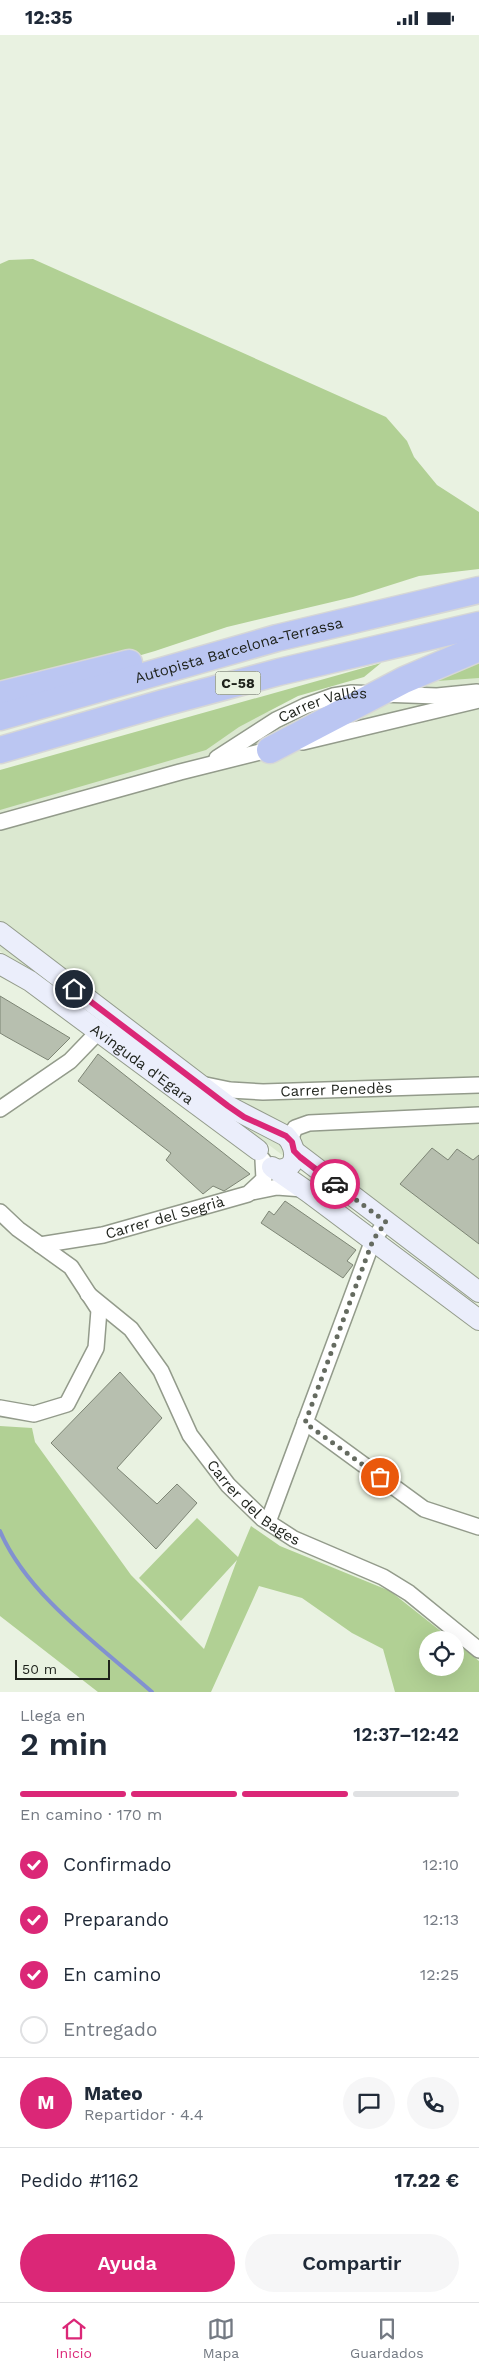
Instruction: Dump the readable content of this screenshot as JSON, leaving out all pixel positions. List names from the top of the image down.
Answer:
{
  "streets": {
    "highway": ["Autopista Barcelona-Terrassa", "C-58"],
    "street": [
      "Carrer Vallès",
      "Avinguda d'Egara",
      "Carrer Penedès",
      "Carrer del Segrià",
      "Carrer del Bages"
    ]
  },
  "crossings": [
    ["Avinguda d'Egara", "Carrer Penedès"],
    ["Avinguda d'Egara", "Carrer del Segrià"],
    ["Carrer Penedès", "Carrer del Segrià"],
    ["Carrer del Segrià", "Carrer del Bages"]
  ],
  "scale_bar": "50 m",
  "page": {
    "status": "12:35",
    "scale": "50 m",
    "heading": ["2 min", "Llega en", "12:37–12:42"],
    "panel": [
      "Mateo",
      "Repartidor · 4.4",
      "Pedido #1162",
      "17.22 €"
    ],
    "bar": "En camino · 170 m",
    "list": [
      ["Confirmado", "12:10"],
      ["Preparando", "12:13"],
      ["En camino", "12:25"],
      "Entregado"
    ],
    "round": "M",
    "buttons": ["Ayuda", "Compartir"],
    "tabs": ["Inicio", "Mapa", "Guardados"]
  }
}
